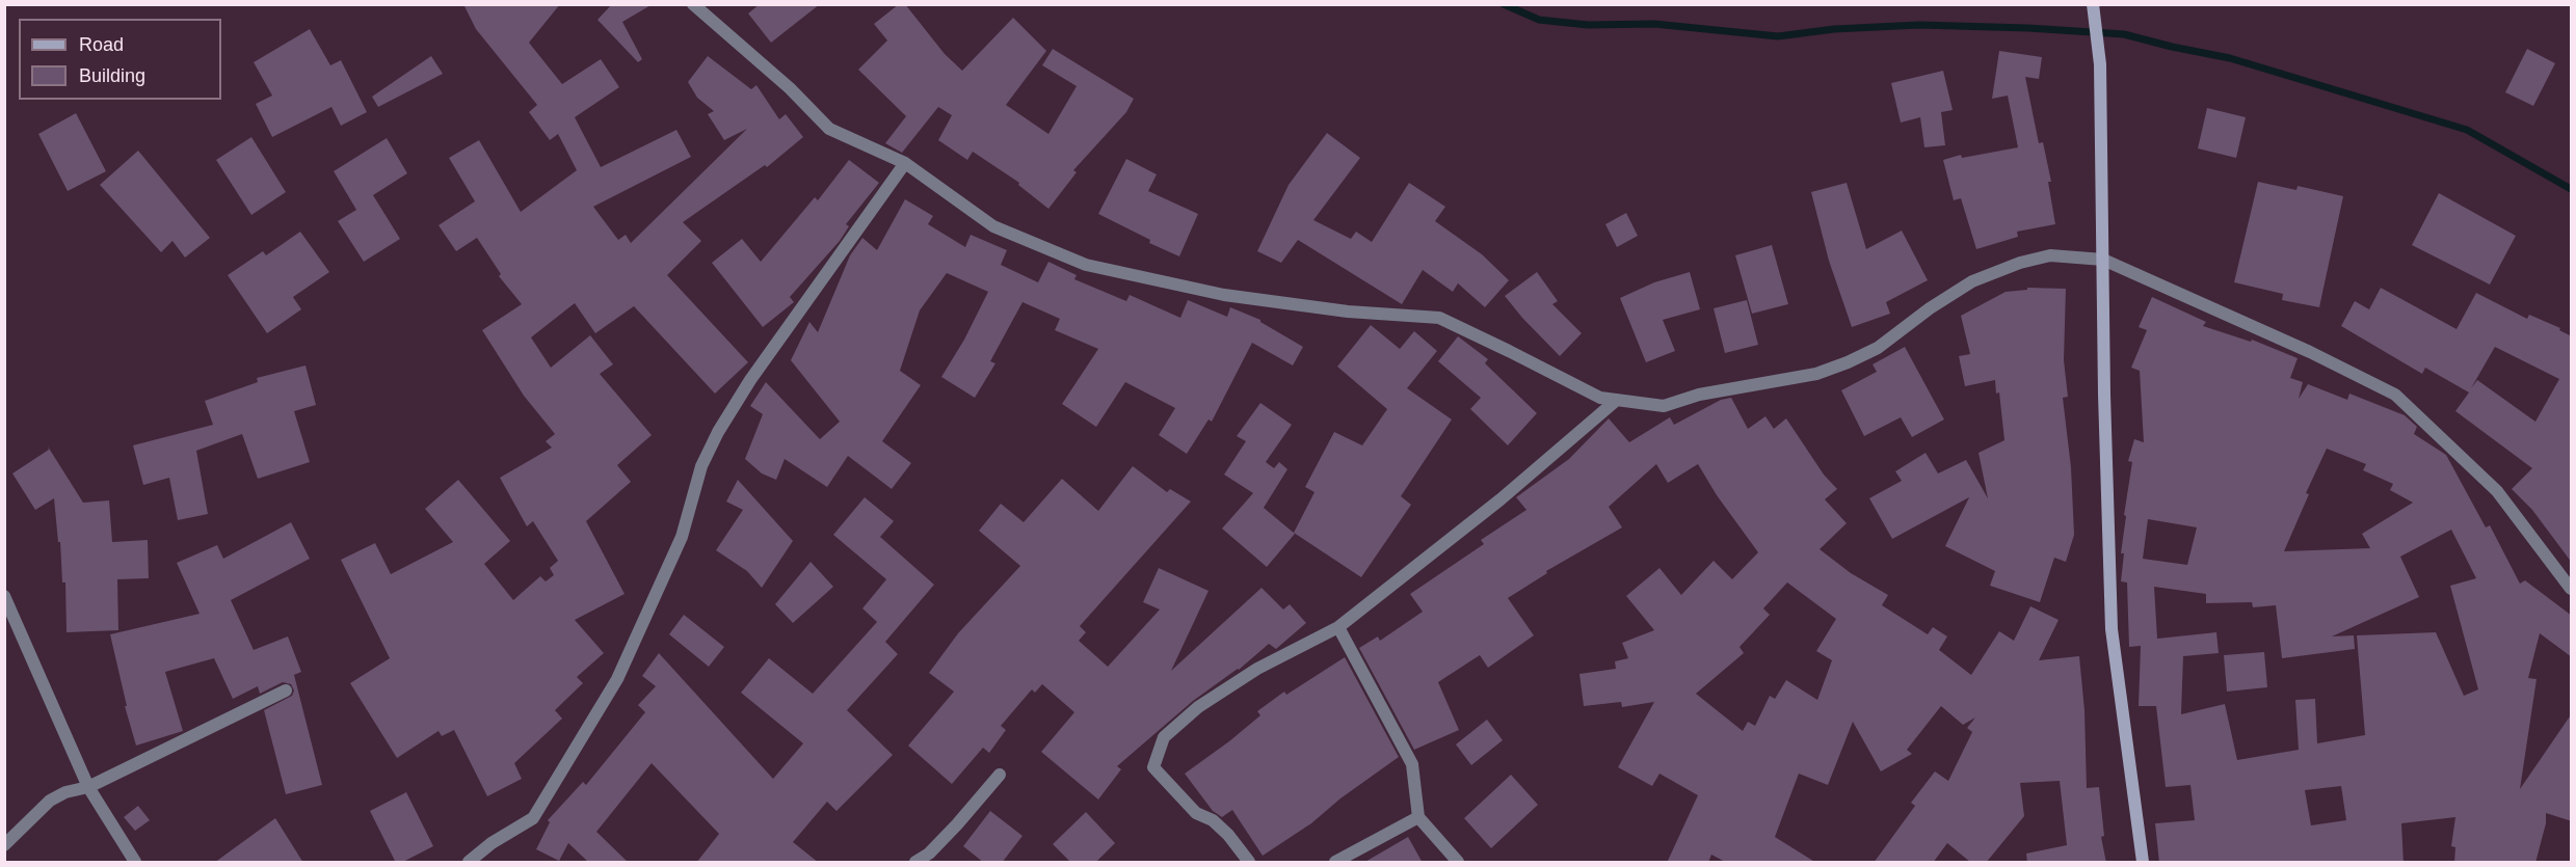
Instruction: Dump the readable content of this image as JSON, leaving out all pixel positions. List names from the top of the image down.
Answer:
{
  "legend": ["Road", "Building"]
}
